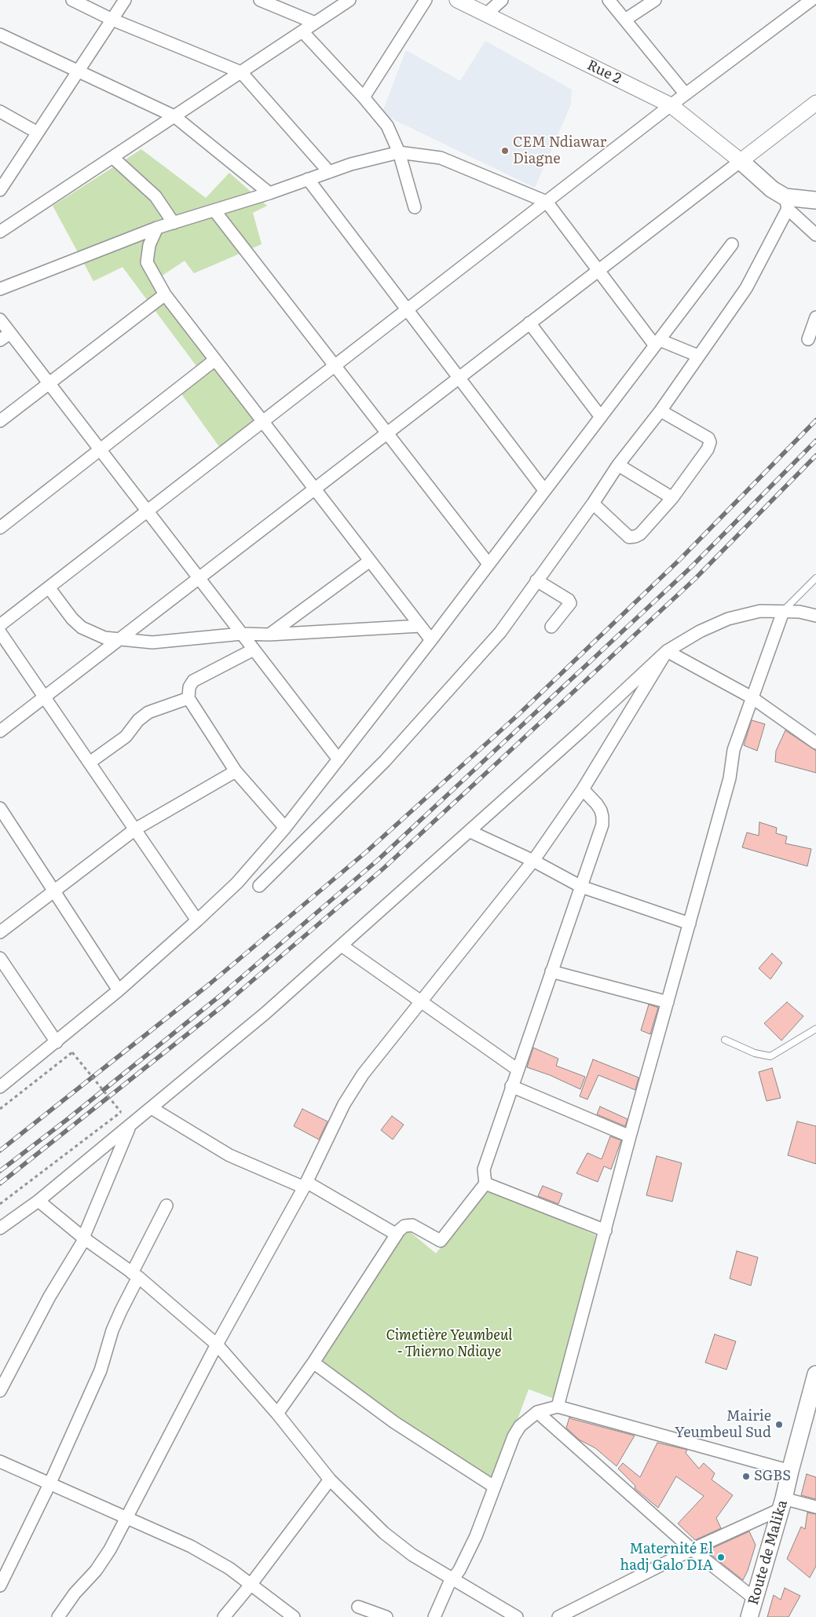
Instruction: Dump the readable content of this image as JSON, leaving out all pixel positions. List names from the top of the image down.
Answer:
{
  "streets": {
    "main road": ["Route de Malika"],
    "street": ["Rue 2"]
  },
  "parks": ["Cimetière Yeumbeul - Thierno Ndiaye"],
  "places": [
    "CEM Ndiawar Diagne",
    "Mairie Yeumbeul Sud",
    "SGBS",
    "Maternité El hadj Galo DIA"
  ]
}
